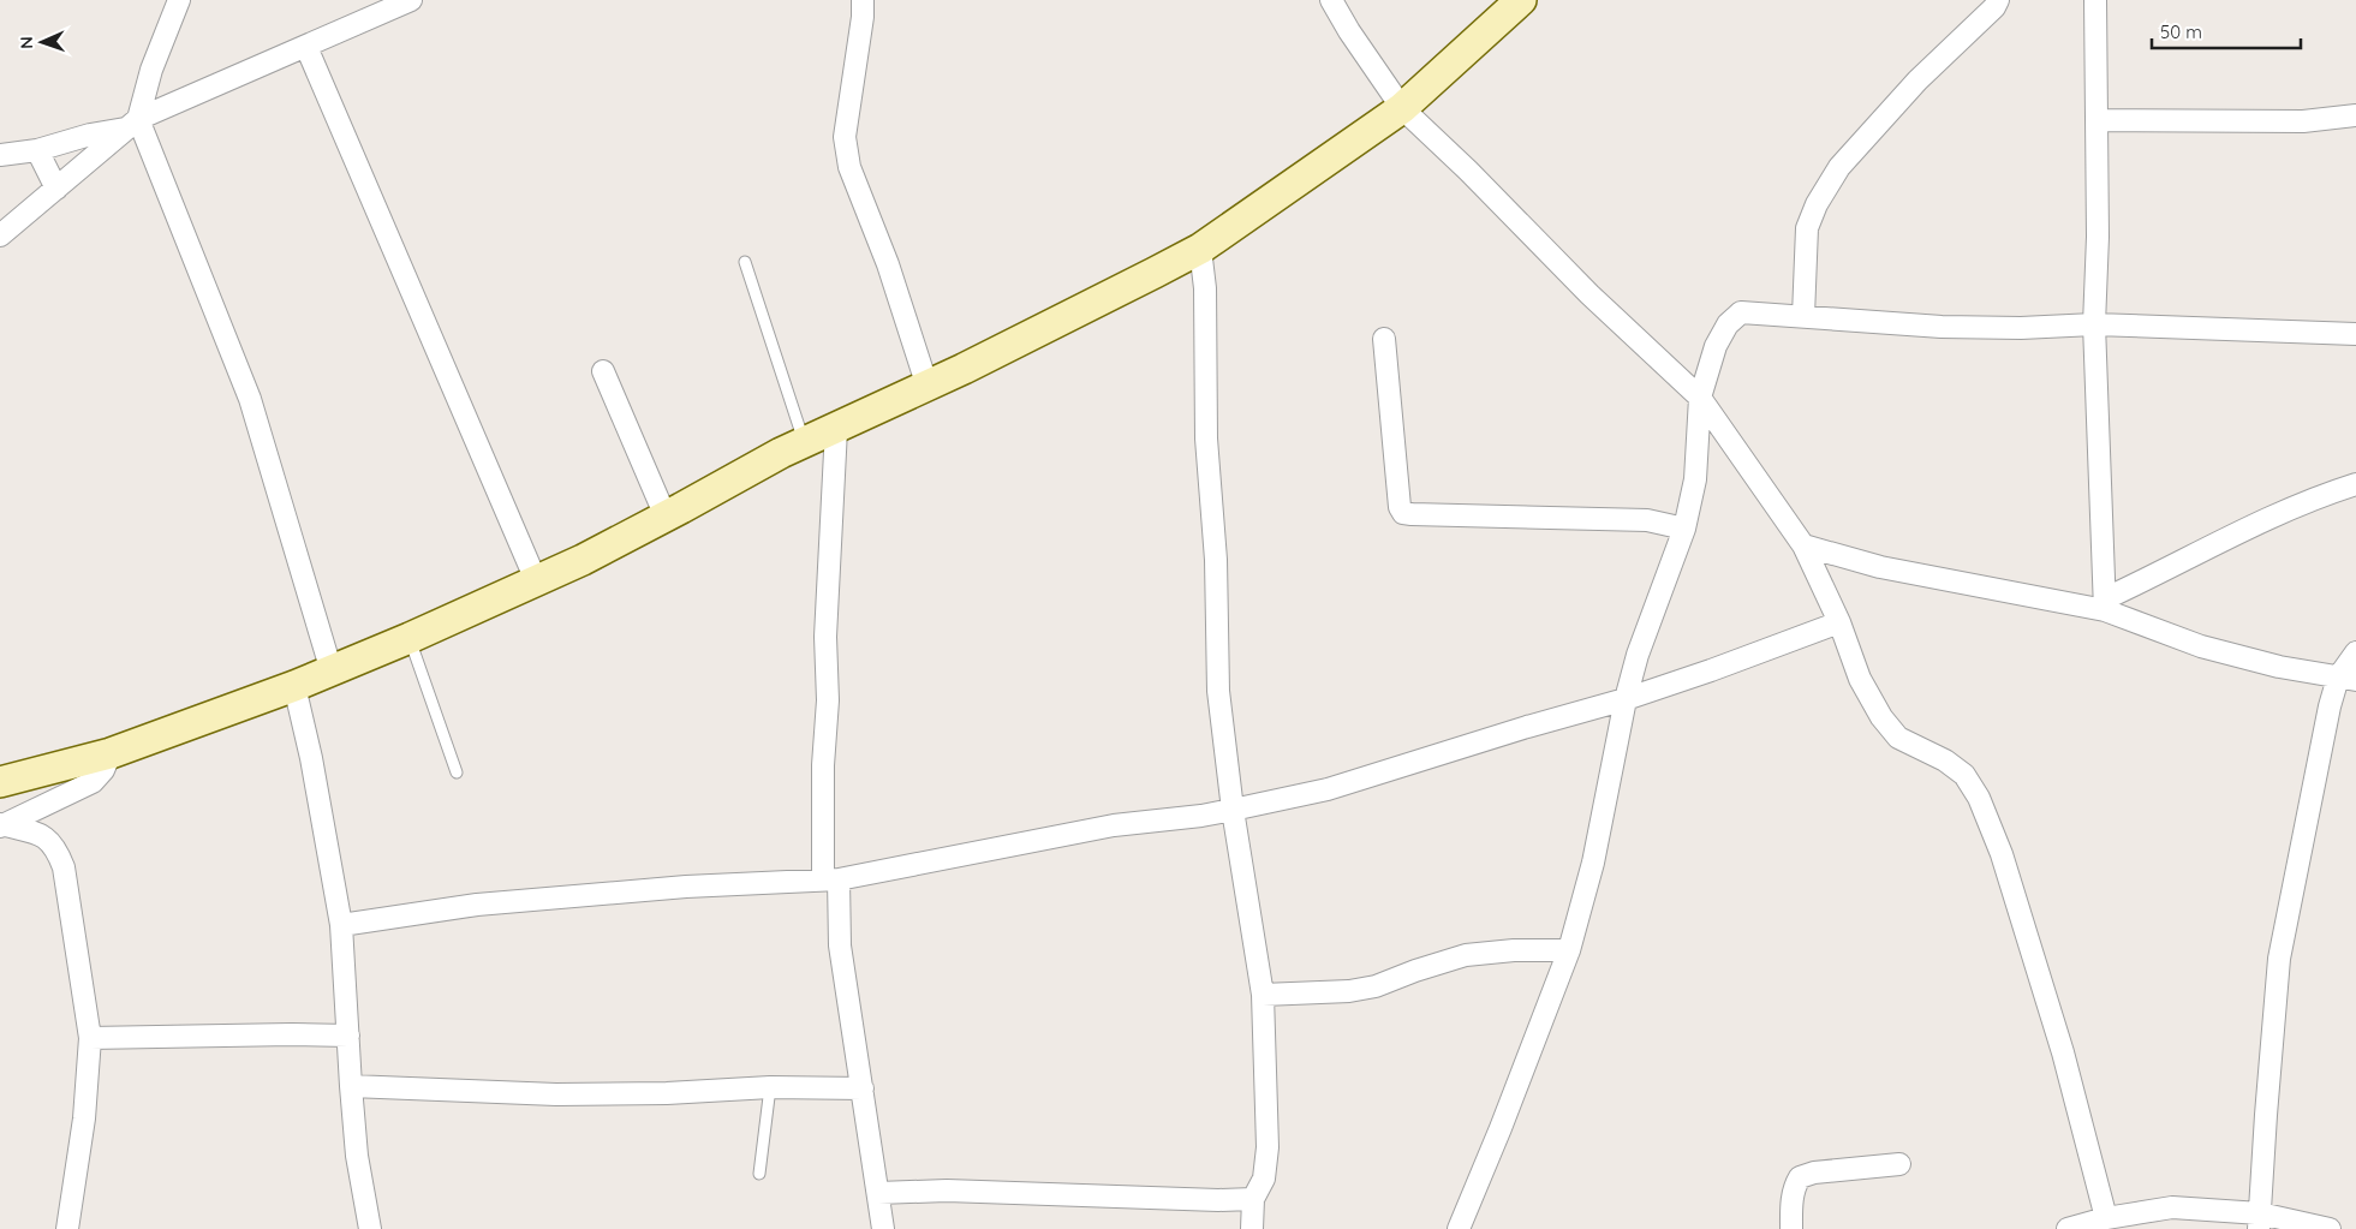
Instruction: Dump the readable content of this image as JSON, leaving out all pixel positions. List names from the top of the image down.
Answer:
{
  "scale_bar": "50 m",
  "north": "left"
}
